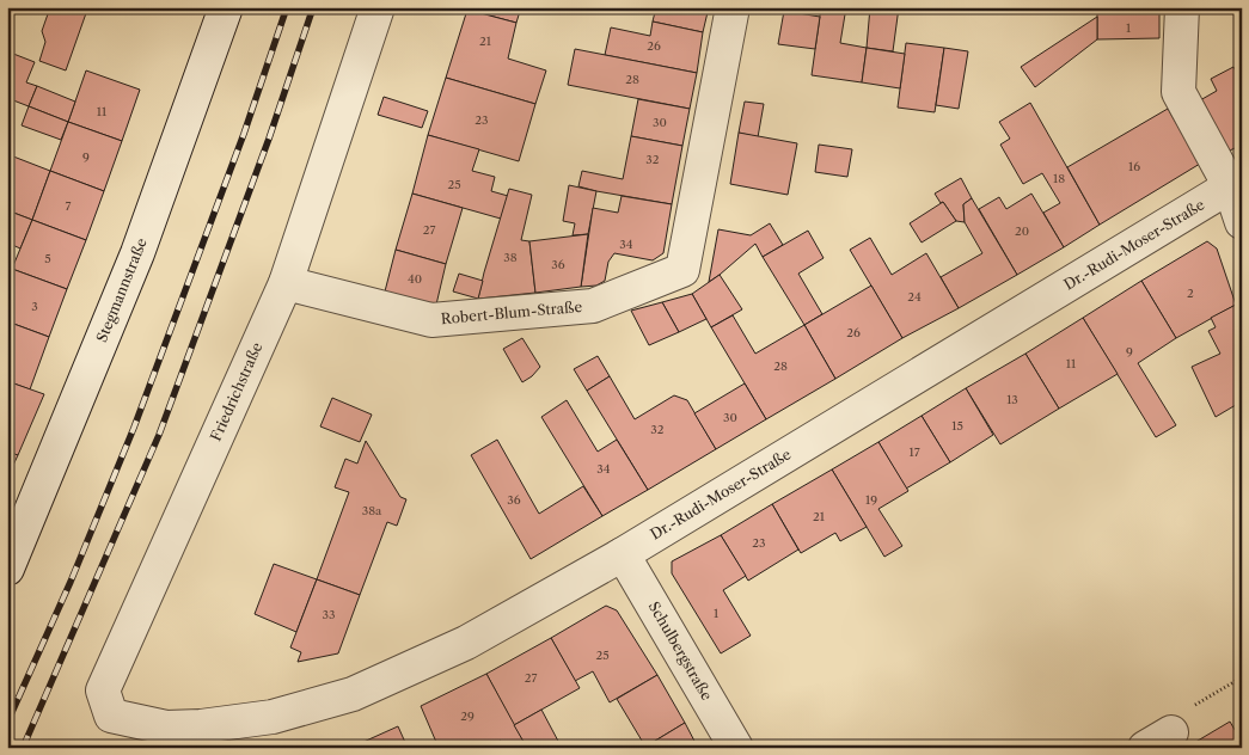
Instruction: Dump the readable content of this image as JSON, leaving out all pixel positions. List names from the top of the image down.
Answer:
{
  "streets": {
    "street": [
      "Dr.-Rudi-Moser-Straße",
      "Stegmannstraße",
      "Robert-Blum-Straße",
      "Friedrichstraße",
      "Schulbergstraße"
    ]
  },
  "crossings": [
    ["Dr.-Rudi-Moser-Straße", "Friedrichstraße"],
    ["Dr.-Rudi-Moser-Straße", "Schulbergstraße"],
    ["Robert-Blum-Straße", "Friedrichstraße"]
  ],
  "house_numbers": [
    "1",
    "21",
    "26",
    "28",
    "11",
    "23",
    "30",
    "9",
    "32",
    "16",
    "18",
    "25",
    "7",
    "27",
    "20",
    "34",
    "38",
    "5",
    "36",
    "40",
    "2",
    "24",
    "3",
    "26",
    "9",
    "11",
    "28",
    "13",
    "30",
    "15",
    "32",
    "17",
    "34",
    "36",
    "19",
    "38a",
    "21",
    "23",
    "1",
    "33",
    "25",
    "27",
    "29"
  ]
}
